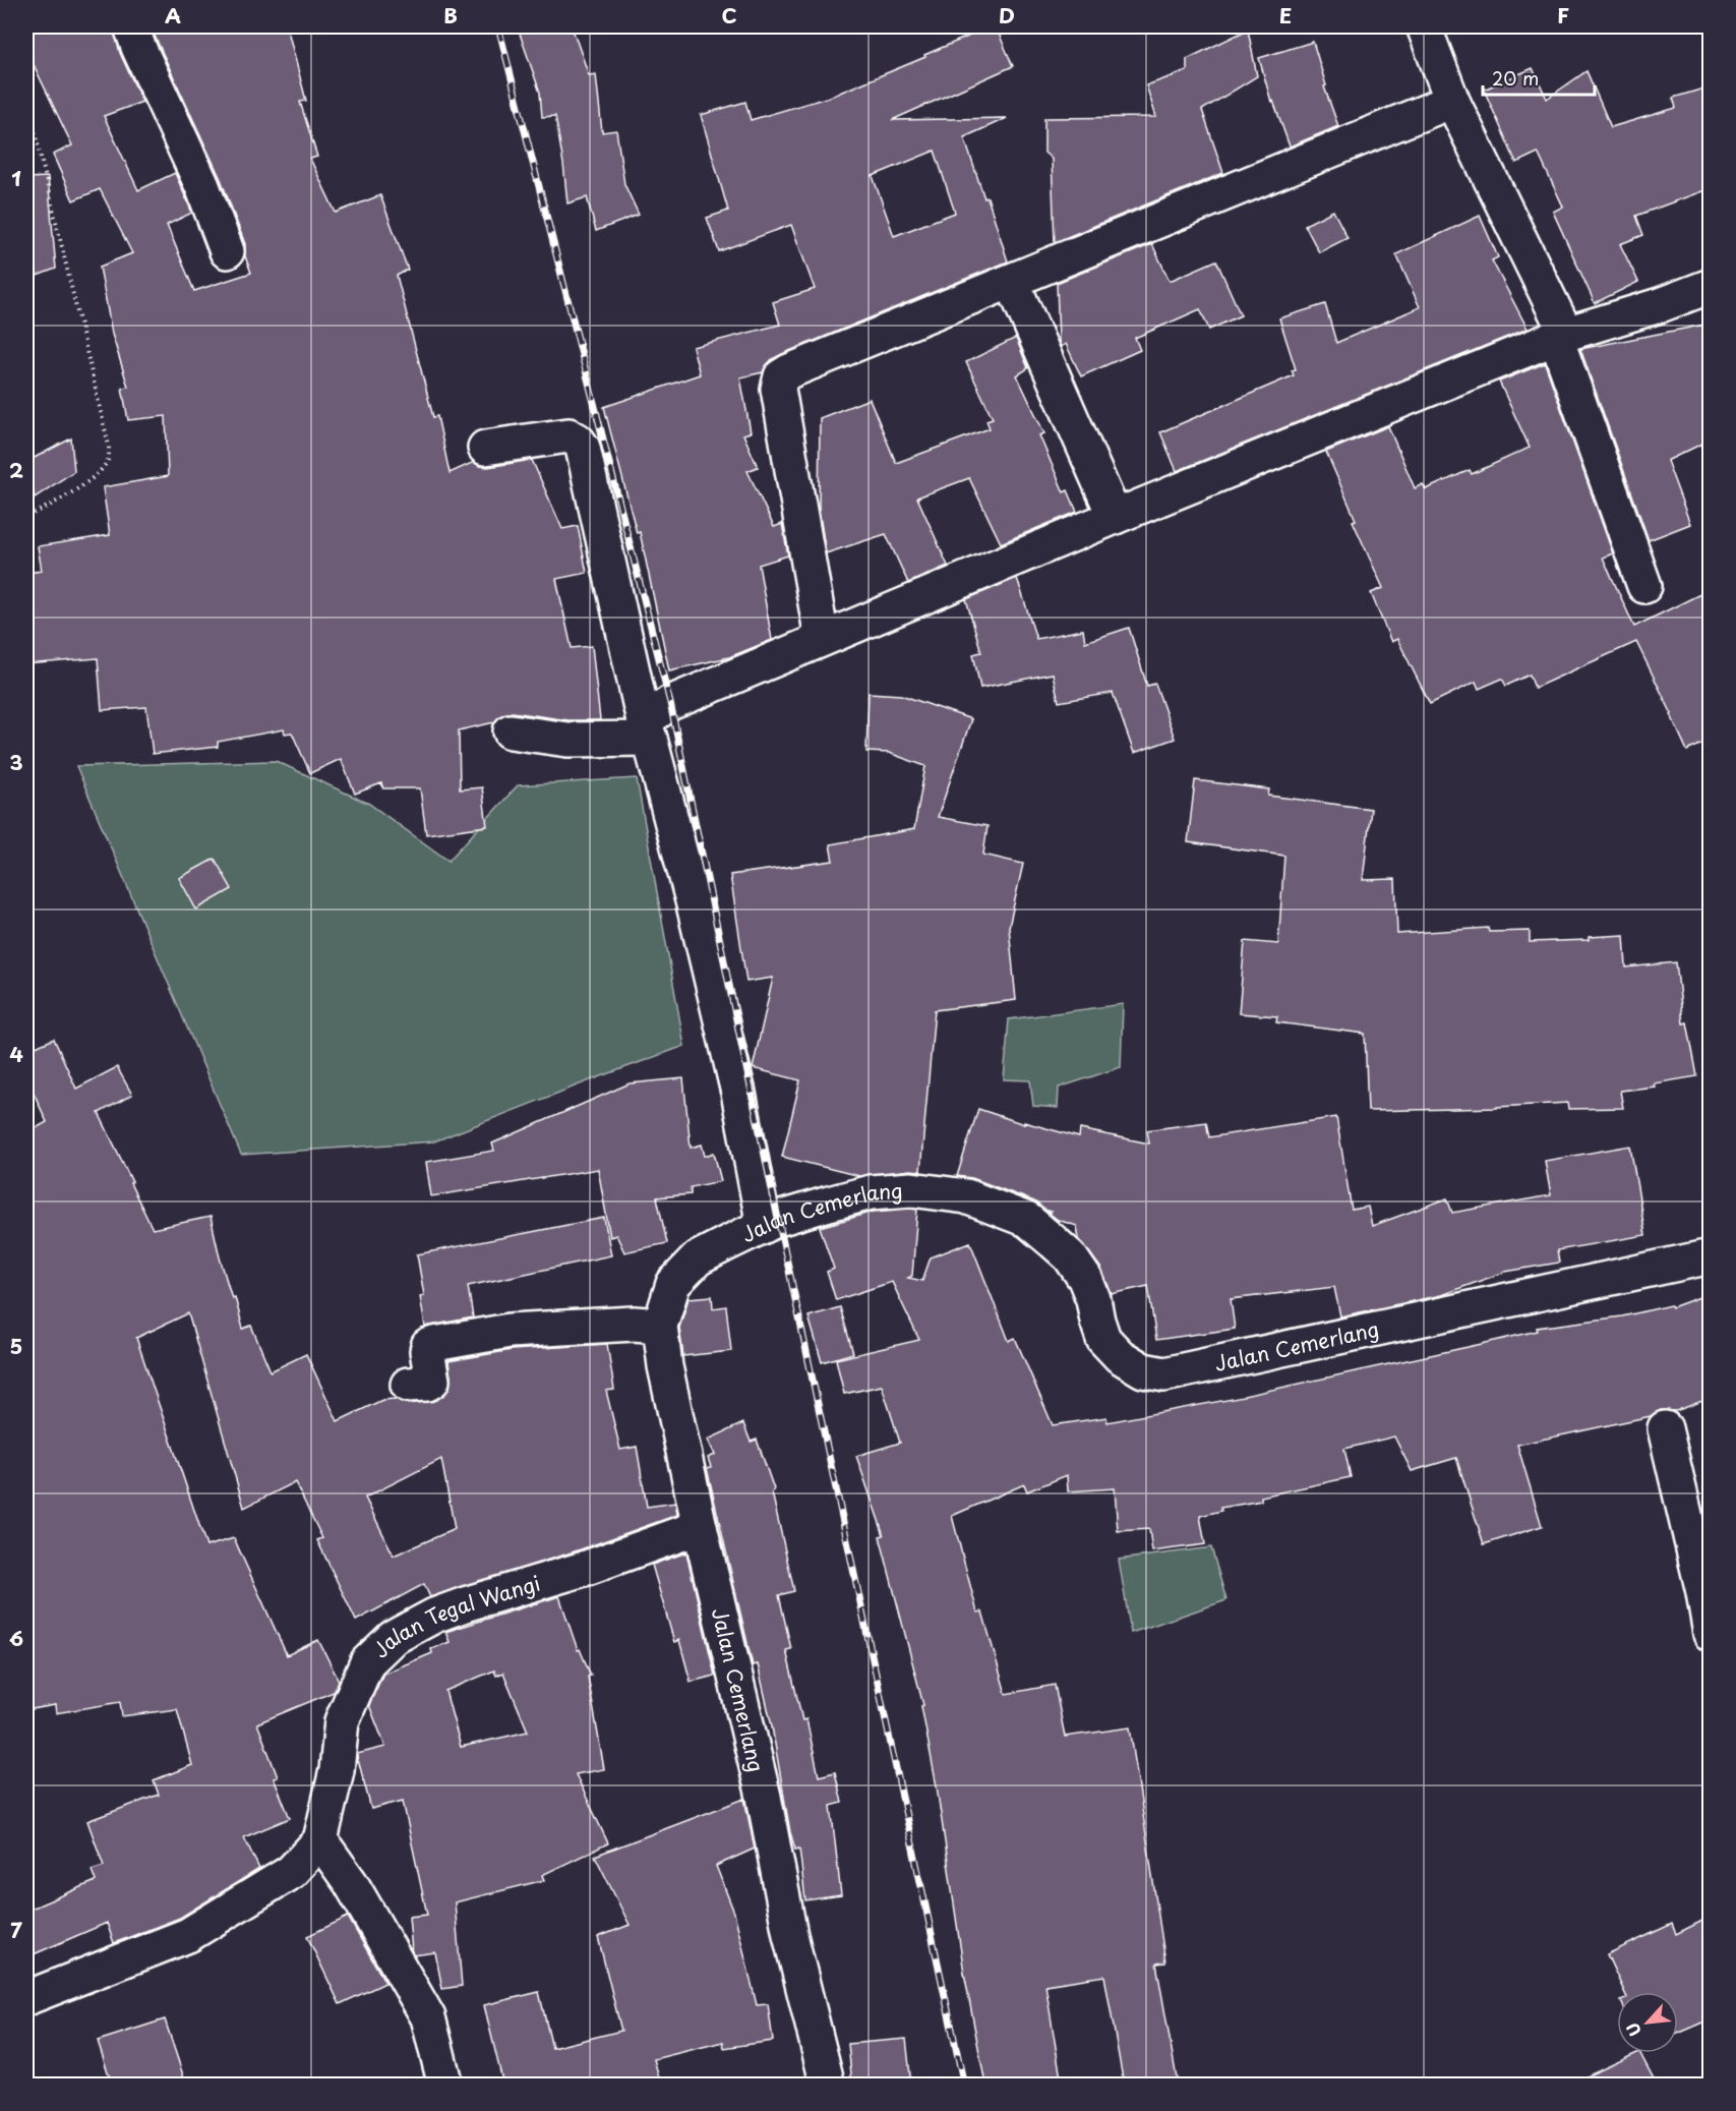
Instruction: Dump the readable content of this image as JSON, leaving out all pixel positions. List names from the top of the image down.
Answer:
{
  "streets": {
    "street": ["Jalan Cemerlang", "Jalan Tegal Wangi"]
  },
  "crossings": [
    ["Jalan Cemerlang", "Jalan Tegal Wangi"]
  ],
  "scale_bar": "20 m",
  "north": "bottom left",
  "grid": {
    "columns": [
      "A",
      "B",
      "C",
      "D",
      "E",
      "F"
    ],
    "rows": [
      "1",
      "2",
      "3",
      "4",
      "5",
      "6",
      "7"
    ]
  }
}
